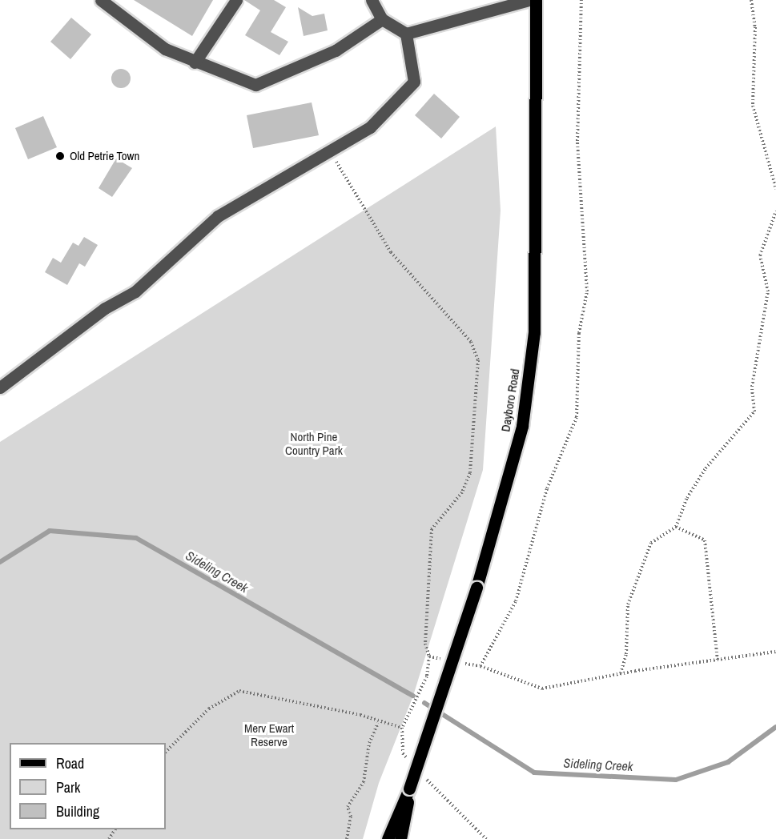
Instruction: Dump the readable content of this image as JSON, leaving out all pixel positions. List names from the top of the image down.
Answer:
{
  "streets": {
    "main road": ["Dayboro Road"]
  },
  "water": ["Sideling Creek"],
  "parks": ["North Pine Country Park", "Merv Ewart Reserve"],
  "places": ["Old Petrie Town"],
  "legend": ["Road", "Park", "Building"]
}
